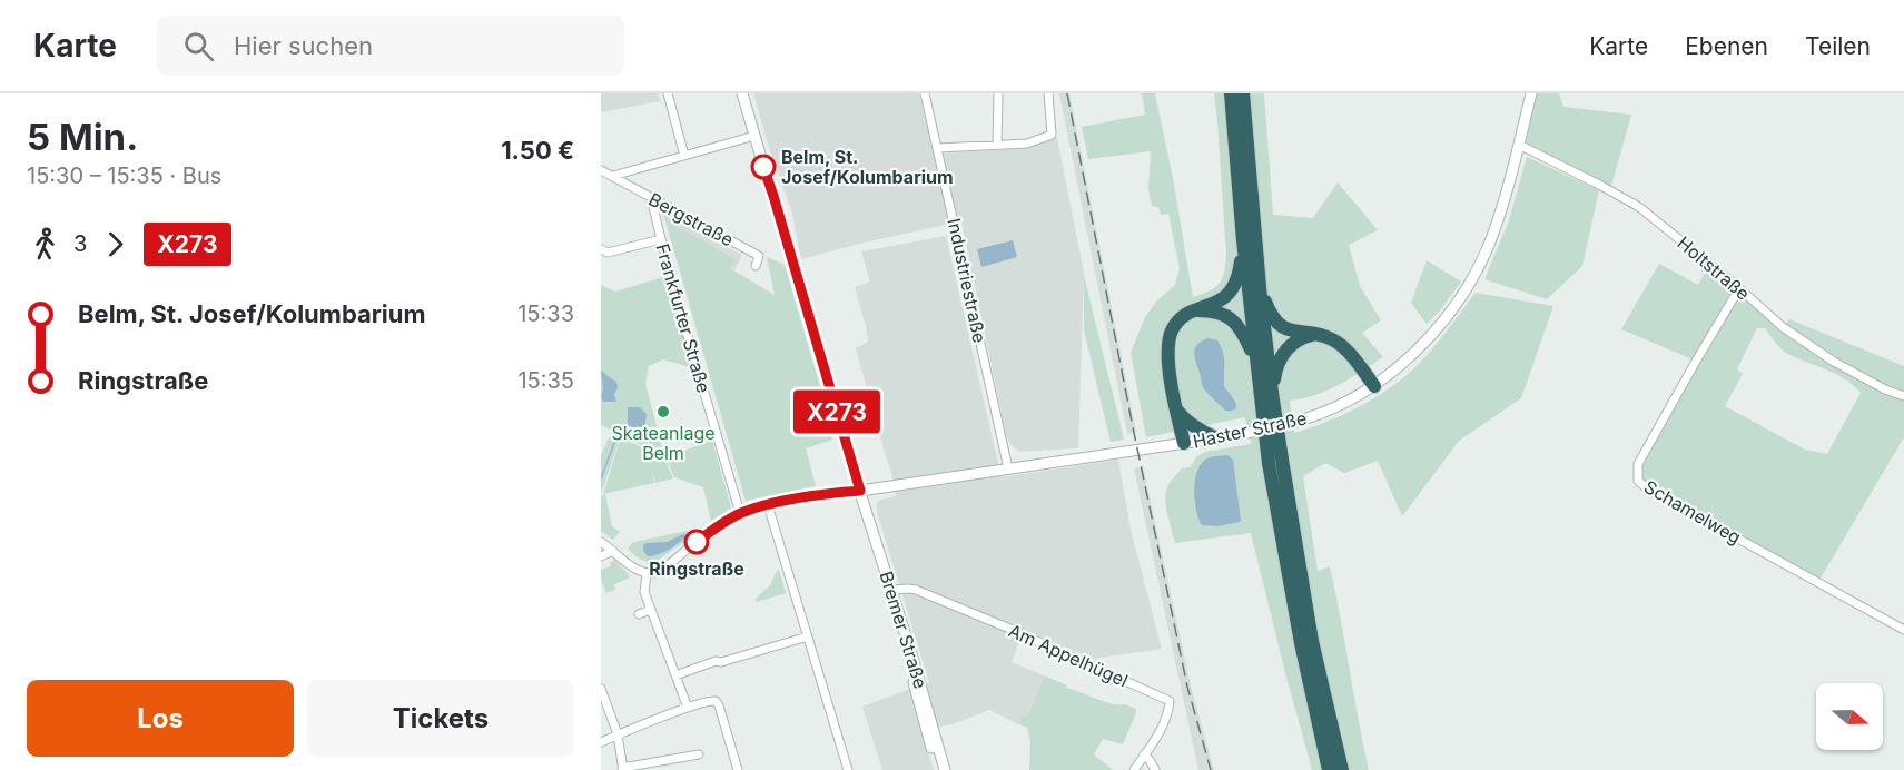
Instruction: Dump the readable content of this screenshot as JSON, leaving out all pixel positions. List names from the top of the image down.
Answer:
{
  "streets": {
    "street": [
      "Bergstraße",
      "Holtstraße",
      "Industriestraße",
      "Frankfurter Straße",
      "Haster Straße",
      "Schamelweg",
      "Bremer Straße",
      "Am Appelhügel"
    ]
  },
  "crossings": [
    ["Bergstraße", "Frankfurter Straße"],
    ["Bergstraße", "Bremer Straße"],
    ["Holtstraße", "Haster Straße"],
    ["Holtstraße", "Schamelweg"],
    ["Industriestraße", "Haster Straße"],
    ["Haster Straße", "Bremer Straße"],
    ["Bremer Straße", "Am Appelhügel"]
  ],
  "places": ["Belm, St. Josef/Kolumbarium", "Skateanlage Belm", "Ringstraße"],
  "lines": ["bus line X273"],
  "north": "right",
  "page": {
    "header": "Karte",
    "search": "Hier suchen",
    "nav": ["Karte", "Ebenen", "Teilen"],
    "heading": ["5 Min.", "15:30 – 15:35 · Bus", "1.50 €"],
    "on_map": "X273",
    "legs": ["3", "X273"],
    "list": [
      {
        "name": "Belm, St. Josef/Kolumbarium",
        "value": "15:33"
      },
      {
        "name": "Ringstraße",
        "value": "15:35"
      }
    ],
    "buttons": ["Los", "Tickets"]
  }
}
